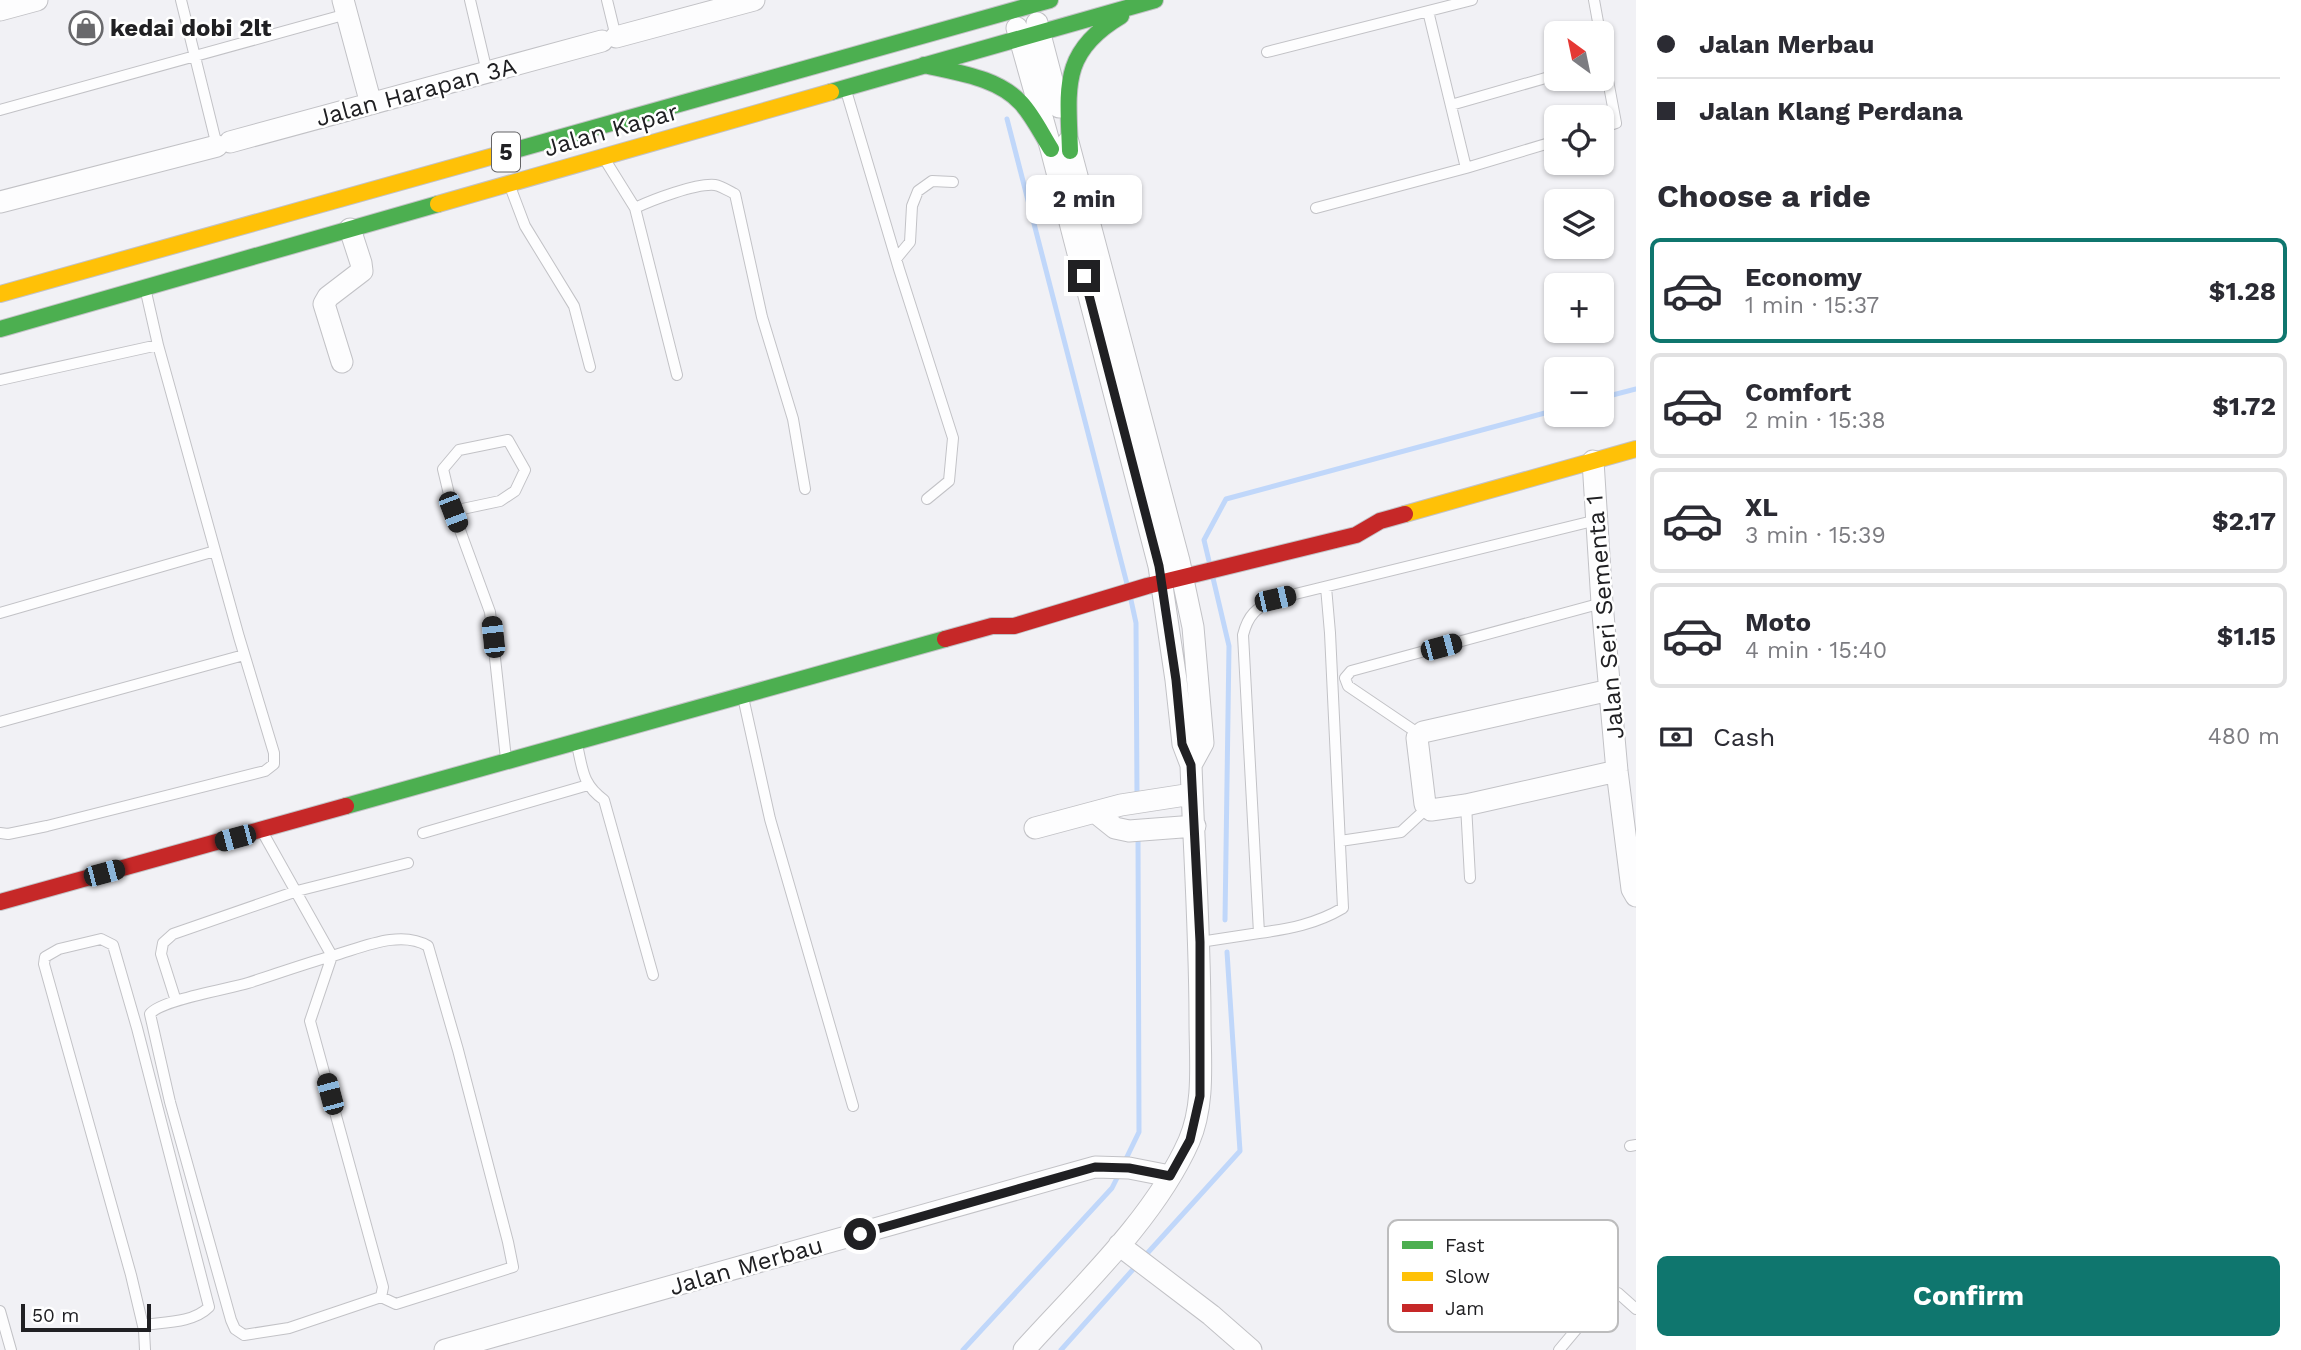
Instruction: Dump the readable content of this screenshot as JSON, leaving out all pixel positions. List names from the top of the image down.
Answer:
{
  "streets": {
    "main road": ["Jalan Kapar", "5"],
    "street": ["Jalan Harapan 3A", "Jalan Seri Sementa 1", "Jalan Merbau"]
  },
  "places": {
    "shop": ["kedai dobi 2lt"]
  },
  "legend": ["Fast", "Slow", "Jam"],
  "scale_bar": "50 m",
  "north": "top left",
  "page": {
    "banner": ["Jalan Merbau", "Jalan Klang Perdana"],
    "map_buttons": ["+", "−"],
    "heading": "Choose a ride",
    "bubble": "2 min",
    "list": [
      {
        "name": "Economy",
        "note": "1 min · 15:37",
        "value": "$1.28"
      },
      {
        "name": "Comfort",
        "note": "2 min · 15:38",
        "value": "$1.72"
      },
      {
        "name": "XL",
        "note": "3 min · 15:39",
        "value": "$2.17"
      },
      {
        "name": "Moto",
        "note": "4 min · 15:40",
        "value": "$1.15"
      }
    ],
    "pay": ["Cash", "480 m"],
    "buttons": "Confirm",
    "scale": "50 m"
  }
}
